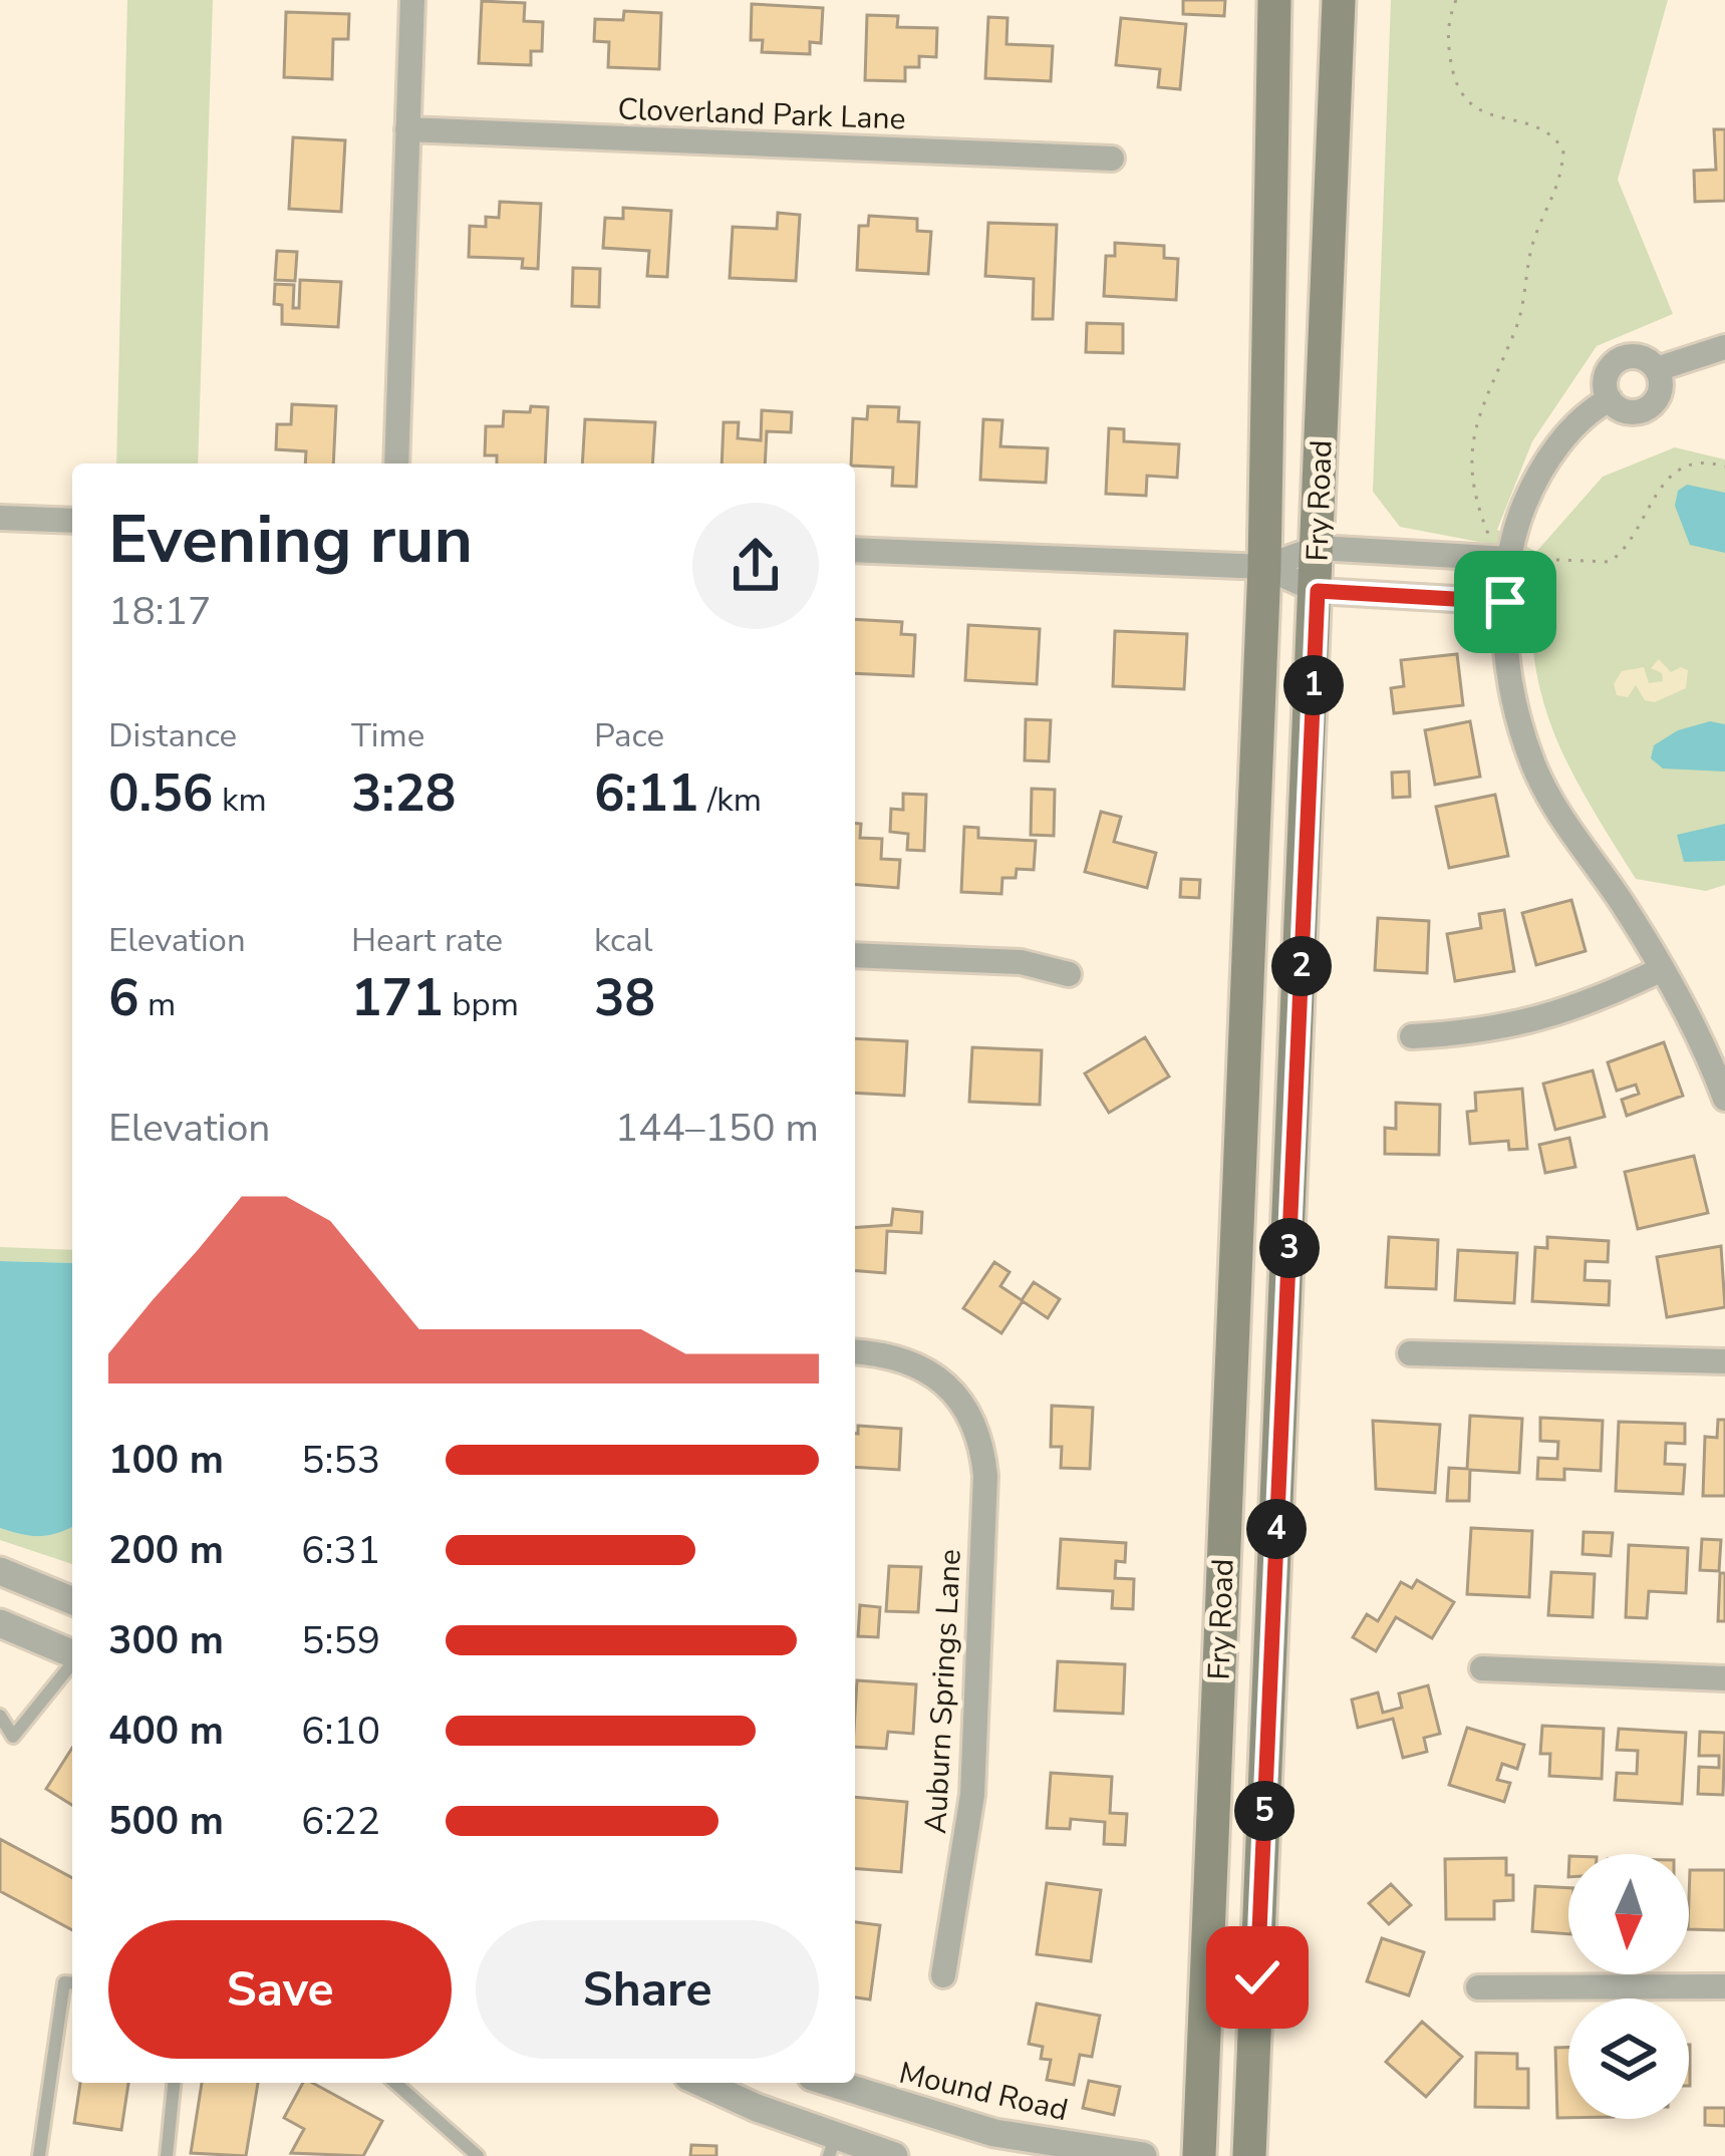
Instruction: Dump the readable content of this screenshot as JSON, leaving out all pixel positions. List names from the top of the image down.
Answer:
{
  "streets": {
    "main road": ["Fry Road"],
    "street": ["Cloverland Park Lane", "Auburn Springs Lane", "Mound Road"]
  },
  "north": "bottom",
  "page": {
    "heading": ["Evening run", "18:17"],
    "pins": [
      "1",
      "2",
      "3",
      "4",
      "5"
    ],
    "stats": [
      ["Distance", "0.56 km"],
      ["Time", "3:28"],
      ["Pace", "6:11 /km"],
      ["Elevation", "6 m"],
      ["Heart rate", "171 bpm"],
      ["kcal", "38"]
    ],
    "chart": ["Elevation", "144–150 m"],
    "list": [
      {
        "name": "100 m",
        "note": "5:53"
      },
      {
        "name": "200 m",
        "note": "6:31"
      },
      {
        "name": "300 m",
        "note": "5:59"
      },
      {
        "name": "400 m",
        "note": "6:10"
      },
      {
        "name": "500 m",
        "note": "6:22"
      }
    ],
    "buttons": ["Save", "Share"]
  }
}
